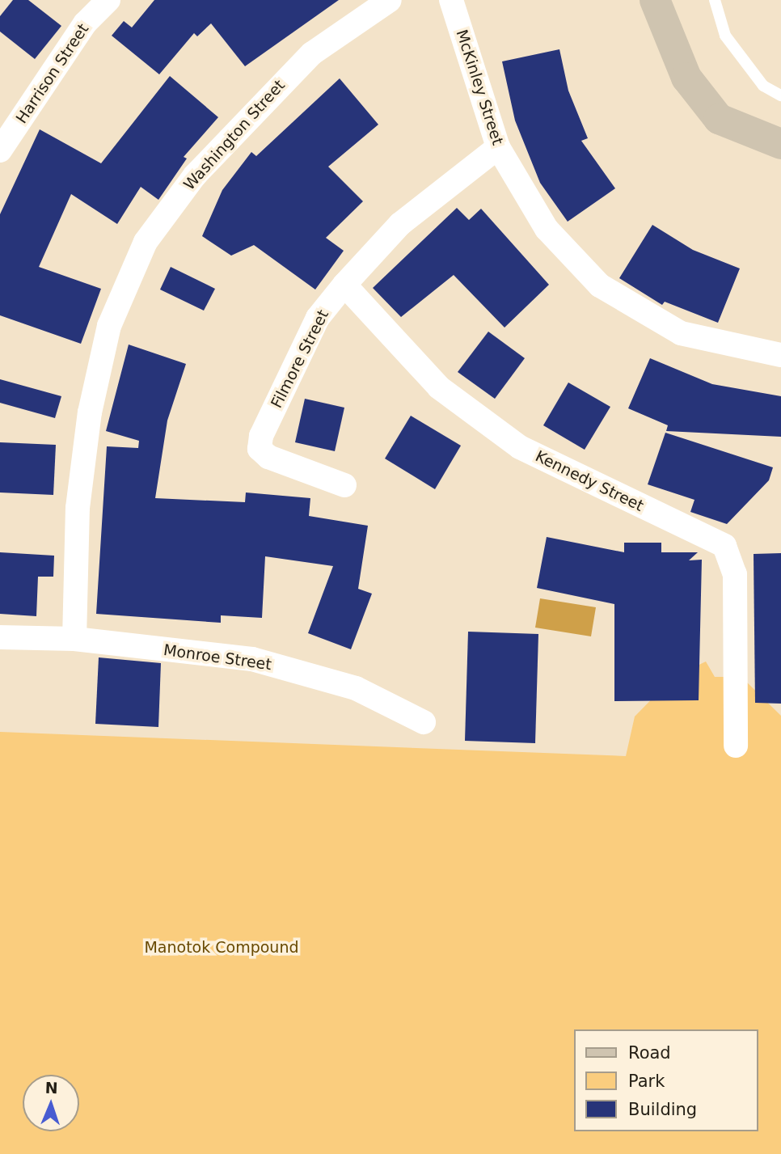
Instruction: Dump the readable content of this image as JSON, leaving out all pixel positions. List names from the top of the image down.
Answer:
{
  "streets": {
    "street": [
      "Harrison Street",
      "McKinley Street",
      "Washington Street",
      "Filmore Street",
      "Kennedy Street",
      "Monroe Street"
    ]
  },
  "crossings": [
    ["McKinley Street", "Filmore Street"],
    ["Washington Street", "Monroe Street"],
    ["Filmore Street", "Kennedy Street"]
  ],
  "parks": ["Manotok Compound"],
  "legend": ["Road", "Park", "Building"],
  "north": "top"
}
